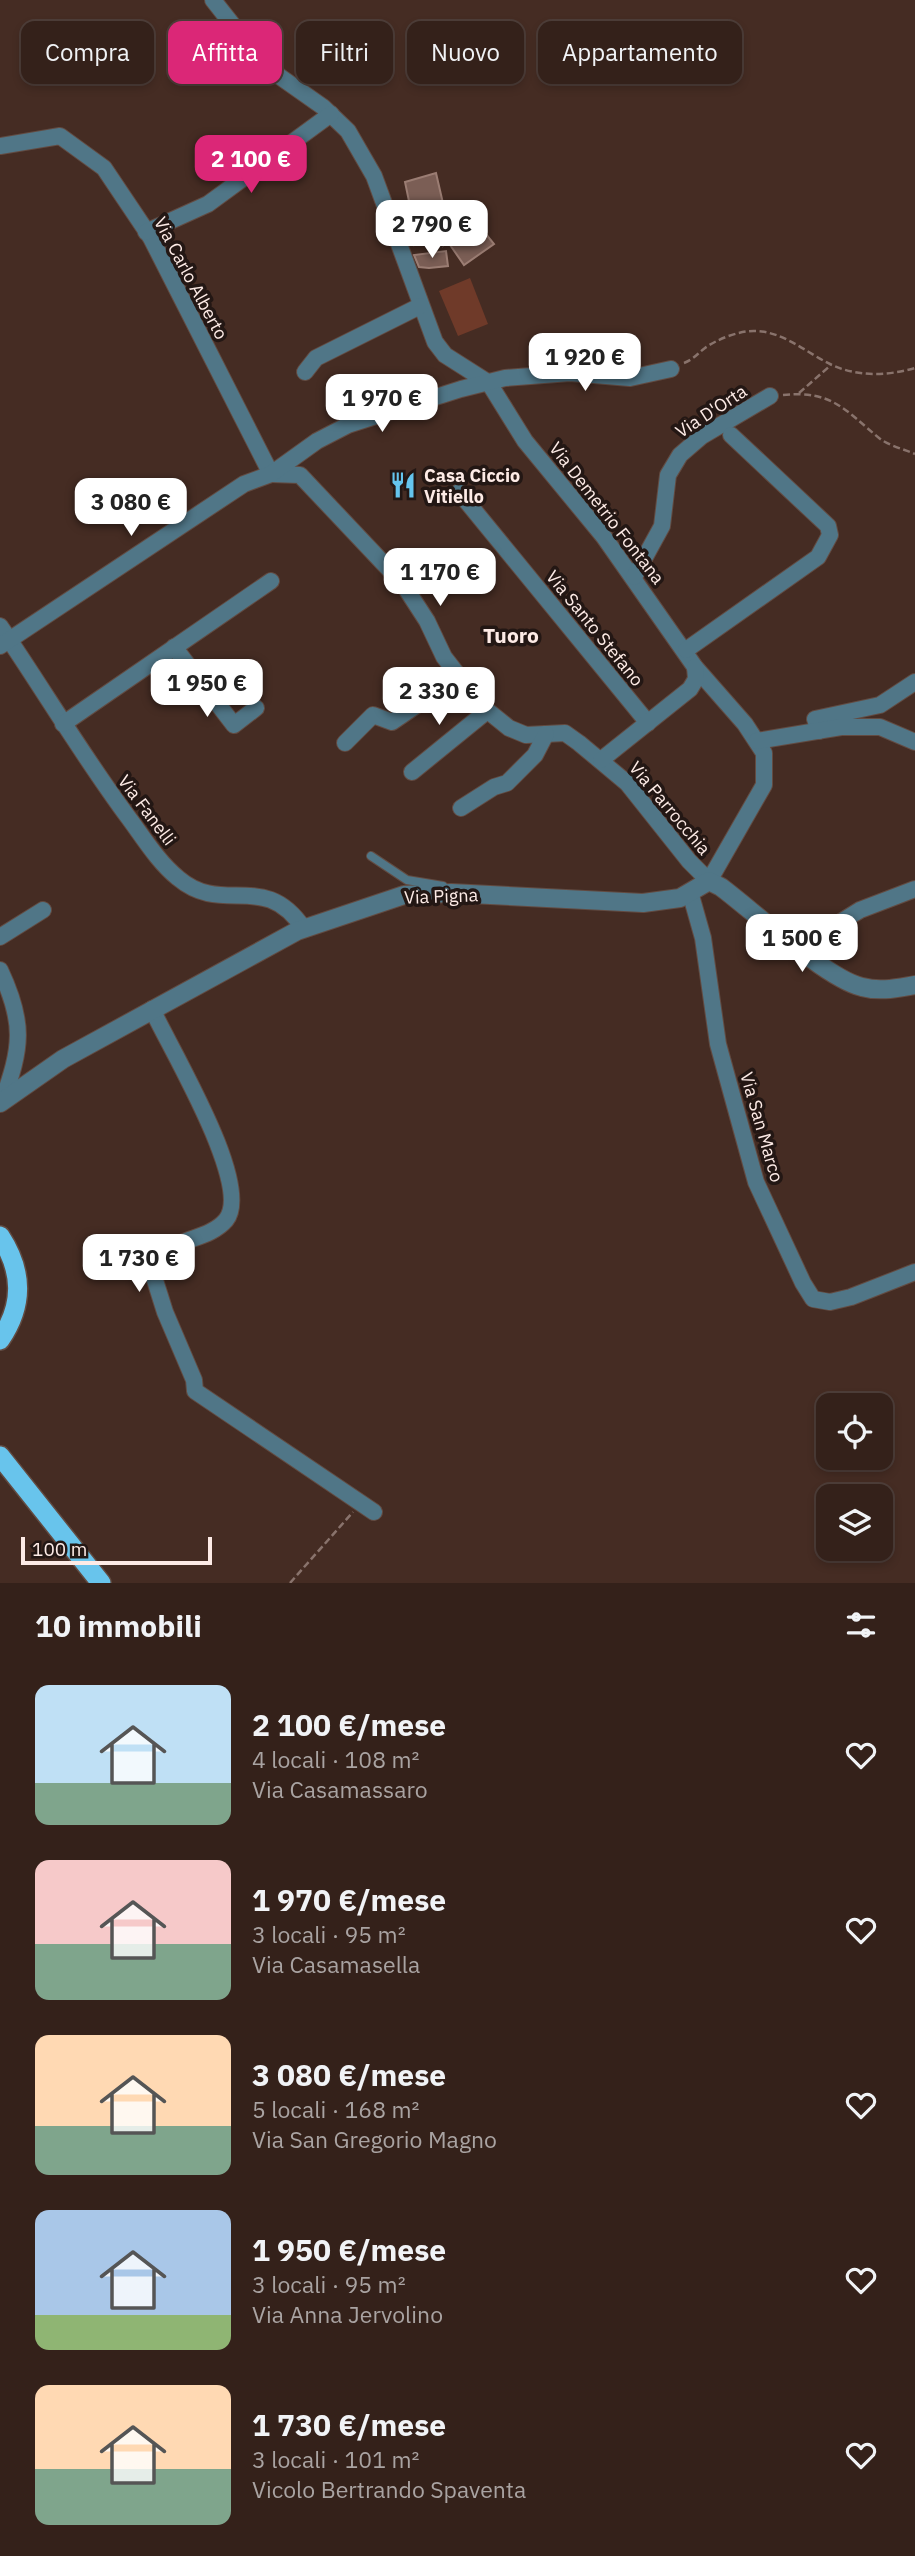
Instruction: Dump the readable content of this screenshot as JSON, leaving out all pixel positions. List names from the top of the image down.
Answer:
{
  "streets": {
    "street": [
      "Via Carlo Alberto",
      "Via D'Orta",
      "Via Demetrio Fontana",
      "Via Santo Stefano",
      "Via Parrocchia",
      "Via Fanelli",
      "Via Pigna",
      "Via San Marco"
    ]
  },
  "crossings": [
    ["Via Carlo Alberto", "Via Parrocchia"],
    ["Via D'Orta", "Via Demetrio Fontana"],
    ["Via Parrocchia", "Via Pigna"],
    ["Via Fanelli", "Via Pigna"],
    ["Via Pigna", "Via San Marco"]
  ],
  "districts": ["Tuoro"],
  "places": {
    "restaurant": ["Casa Ciccio Vitiello"]
  },
  "scale_bar": "100 m",
  "page": {
    "chip": [
      "Compra",
      "Affitta",
      "Filtri",
      "Nuovo",
      "Appartamento"
    ],
    "price": [
      "2 100 €",
      "2 790 €",
      "1 920 €",
      "1 970 €",
      "3 080 €",
      "1 170 €",
      "1 950 €",
      "2 330 €",
      "1 500 €",
      "1 730 €"
    ],
    "scale": "100 m",
    "heading": "10 immobili",
    "list": [
      {
        "name": "2 100 €/mese",
        "note": "4 locali · 108 m² · Via Casamassaro"
      },
      {
        "name": "1 970 €/mese",
        "note": "3 locali · 95 m² · Via Casamasella"
      },
      {
        "name": "3 080 €/mese",
        "note": "5 locali · 168 m² · Via San Gregorio Magno"
      },
      {
        "name": "1 950 €/mese",
        "note": "3 locali · 95 m² · Via Anna Jervolino"
      },
      {
        "name": "1 730 €/mese",
        "note": "3 locali · 101 m² · Vicolo Bertrando Spaventa"
      }
    ]
  }
}
